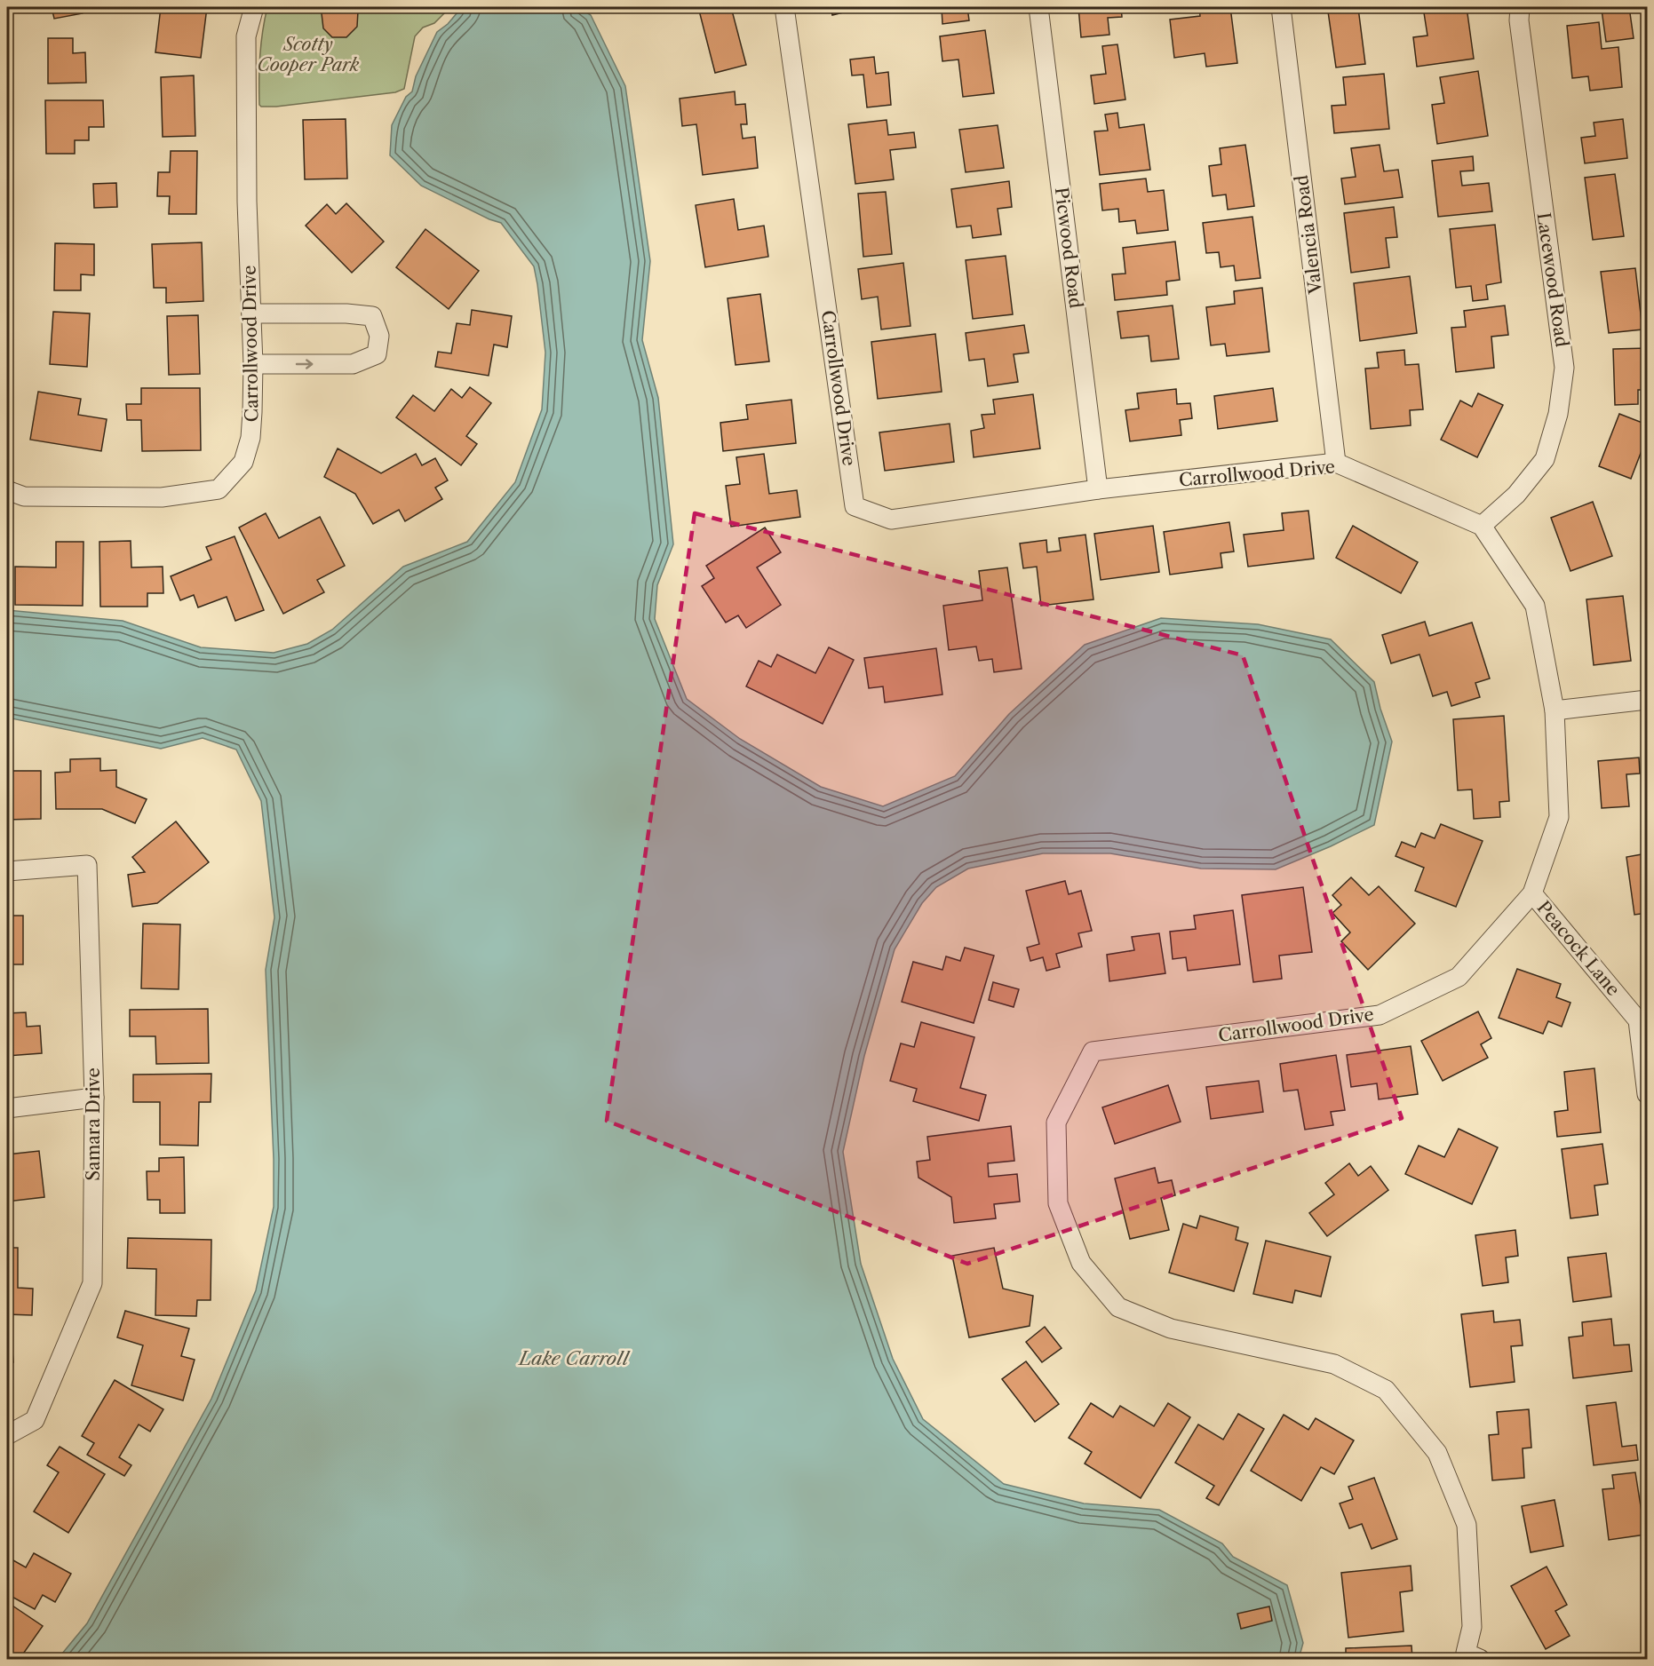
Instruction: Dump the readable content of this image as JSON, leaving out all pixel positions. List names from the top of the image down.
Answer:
{
  "streets": {
    "street": [
      "Valencia Road",
      "Picwood Road",
      "Lacewood Road",
      "Carrollwood Drive",
      "Peacock Lane",
      "Samara Drive"
    ]
  },
  "crossings": [
    ["Valencia Road", "Carrollwood Drive"],
    ["Picwood Road", "Carrollwood Drive"],
    ["Lacewood Road", "Carrollwood Drive"],
    ["Carrollwood Drive", "Peacock Lane"]
  ],
  "water": ["Lake Carroll"],
  "parks": ["Scotty Cooper Park"]
}
